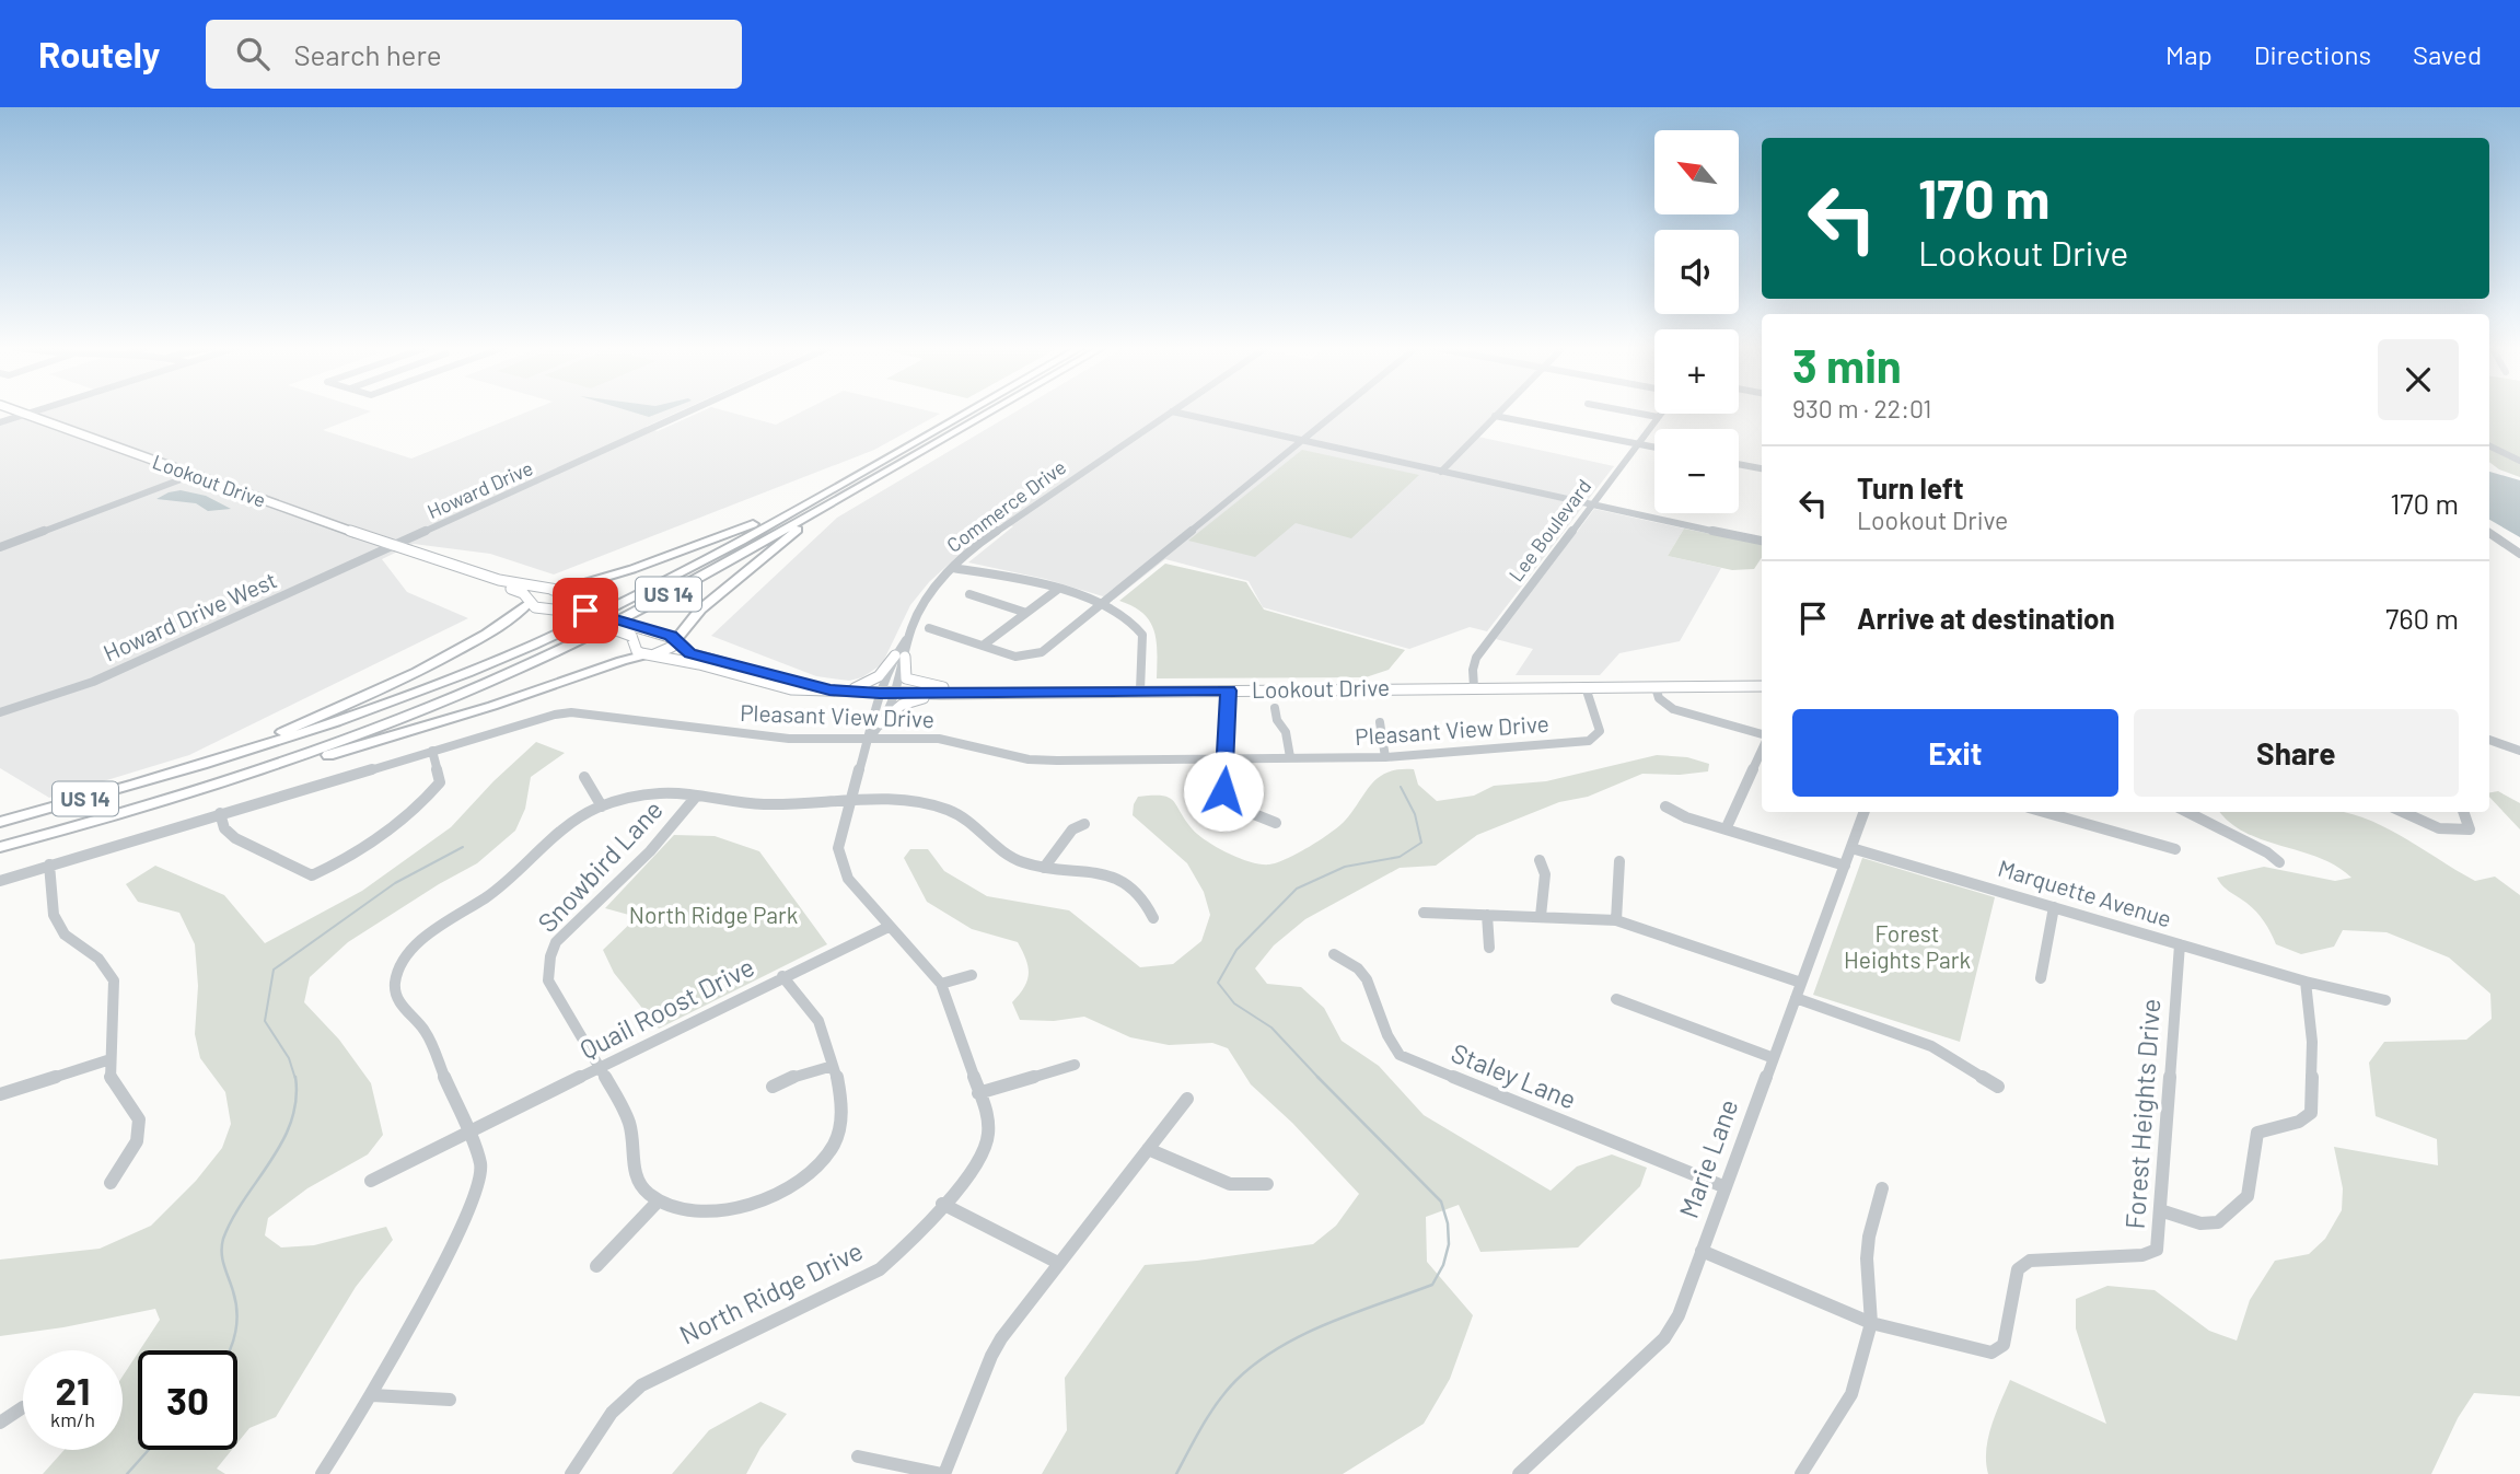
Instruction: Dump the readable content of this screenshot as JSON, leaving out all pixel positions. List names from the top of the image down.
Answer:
{
  "streets": {
    "highway": ["US 14"],
    "main road": ["Lookout Drive"],
    "street": [
      "Howard Drive",
      "Commerce Drive",
      "Lee Boulevard",
      "Howard Drive West",
      "Pleasant View Drive",
      "Snowbird Lane",
      "Marquette Avenue",
      "Quail Roost Drive",
      "Staley Lane",
      "Forest Heights Drive",
      "Marie Lane",
      "North Ridge Drive"
    ]
  },
  "crossings": [
    ["Lookout Drive", "Howard Drive"],
    ["Lookout Drive", "Commerce Drive"],
    ["Lookout Drive", "Lee Boulevard"],
    ["Lookout Drive", "US 14"],
    ["Lookout Drive", "Howard Drive West"],
    ["Lookout Drive", "Pleasant View Drive"],
    ["Lookout Drive", "North Ridge Drive"],
    ["Howard Drive", "Howard Drive West"],
    ["Commerce Drive", "North Ridge Drive"],
    ["Pleasant View Drive", "North Ridge Drive"],
    ["Snowbird Lane", "Quail Roost Drive"],
    ["Marquette Avenue", "Forest Heights Drive"],
    ["Marquette Avenue", "Marie Lane"],
    ["Quail Roost Drive", "North Ridge Drive"],
    ["Staley Lane", "Marie Lane"]
  ],
  "parks": ["North Ridge Park", "Forest Heights Park"],
  "north": "top left",
  "page": {
    "header": "Routely",
    "search": "Search here",
    "nav": ["Map", "Directions", "Saved"],
    "map_buttons": ["+", "−"],
    "turn": ["170 m", "Lookout Drive"],
    "heading": ["3 min", "930 m · 22:01"],
    "list": [
      {
        "name": "Turn left",
        "note": "Lookout Drive",
        "value": "170 m"
      },
      {
        "name": "Arrive at destination",
        "value": "760 m"
      }
    ],
    "buttons": ["Exit", "Share"],
    "speed": "21 km/h",
    "limit": "30"
  }
}
